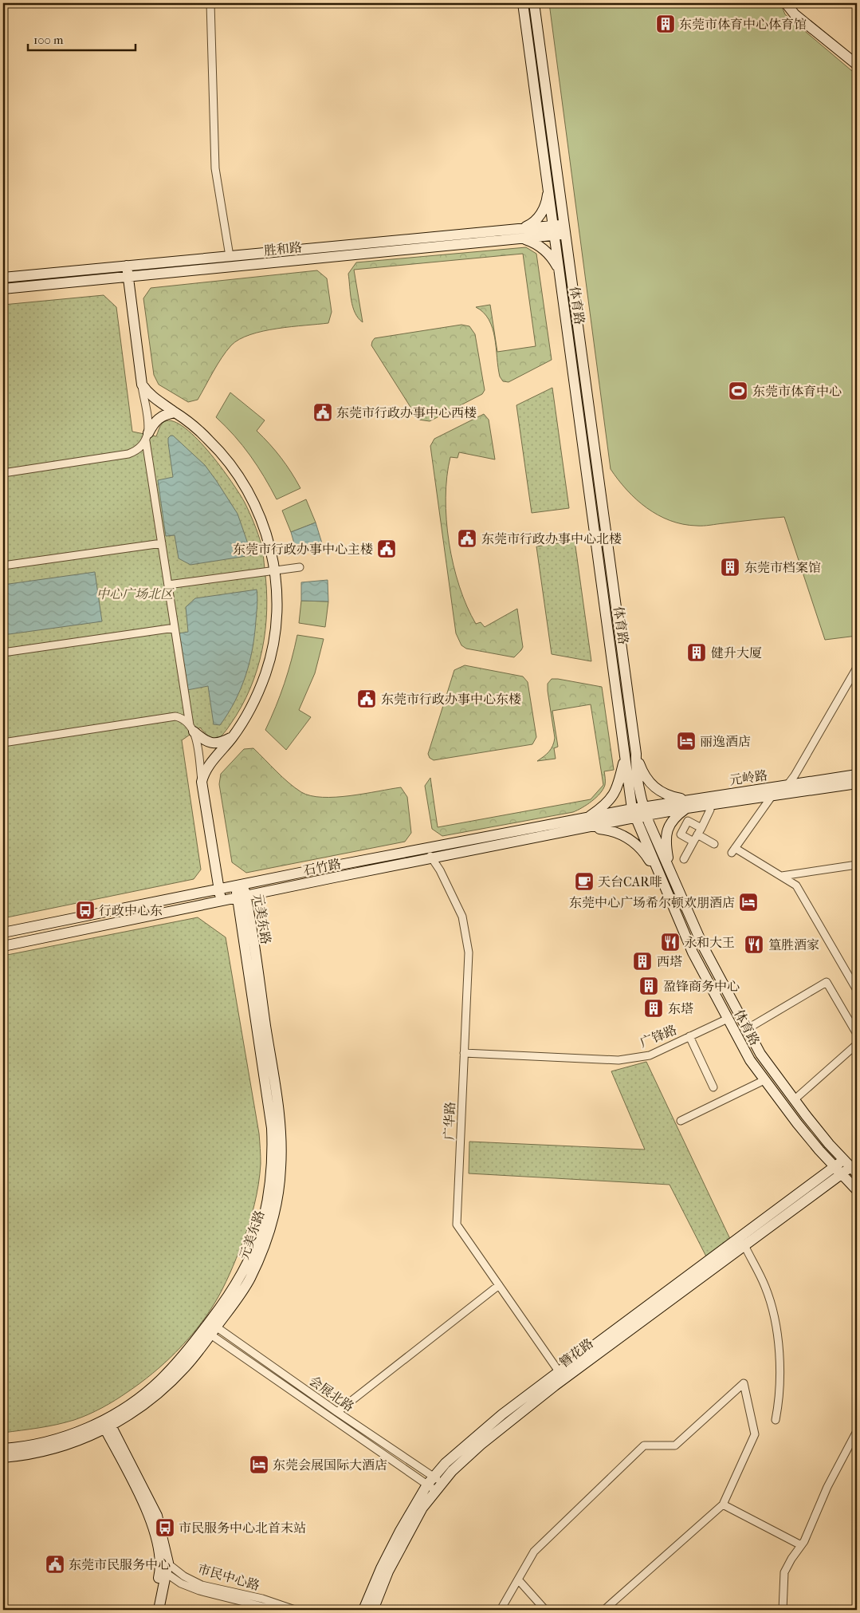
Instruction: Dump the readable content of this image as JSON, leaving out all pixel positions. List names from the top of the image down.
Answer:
{
  "streets": {
    "street": [
      "胜和路",
      "体育路",
      "元岭路",
      "石竹路",
      "元美东路",
      "广锋路",
      "广华路",
      "簪花路",
      "会展北路",
      "市民中心路"
    ]
  },
  "crossings": [
    ["胜和路", "体育路"],
    ["体育路", "元岭路"],
    ["体育路", "石竹路"],
    ["体育路", "广锋路"],
    ["体育路", "簪花路"],
    ["元岭路", "石竹路"],
    ["石竹路", "元美东路"],
    ["石竹路", "广华路"],
    ["元美东路", "会展北路"],
    ["广锋路", "广华路"],
    ["广华路", "簪花路"],
    ["簪花路", "会展北路"]
  ],
  "parks": ["中心广场北区"],
  "places": {
    "building": [
      "东莞市体育中心体育馆",
      "东莞市档案馆",
      "健升大厦",
      "西塔",
      "盈锋商务中心",
      "东塔"
    ],
    "sports": ["东莞市体育中心"],
    "public building": [
      "东莞市行政办事中心西楼",
      "东莞市行政办事中心北楼",
      "东莞市行政办事中心主楼",
      "东莞市行政办事中心东楼",
      "东莞市民服务中心"
    ],
    "hotel": ["丽逸酒店", "东莞中心广场希尔顿欢朋酒店", "东莞会展国际大酒店"],
    "cafe": ["天台CAR啡"],
    "bus stop": ["行政中心东", "市民服务中心北首末站"],
    "restaurant": ["永和大王", "篁胜酒家"]
  },
  "scale_bar": "100 m"
}
